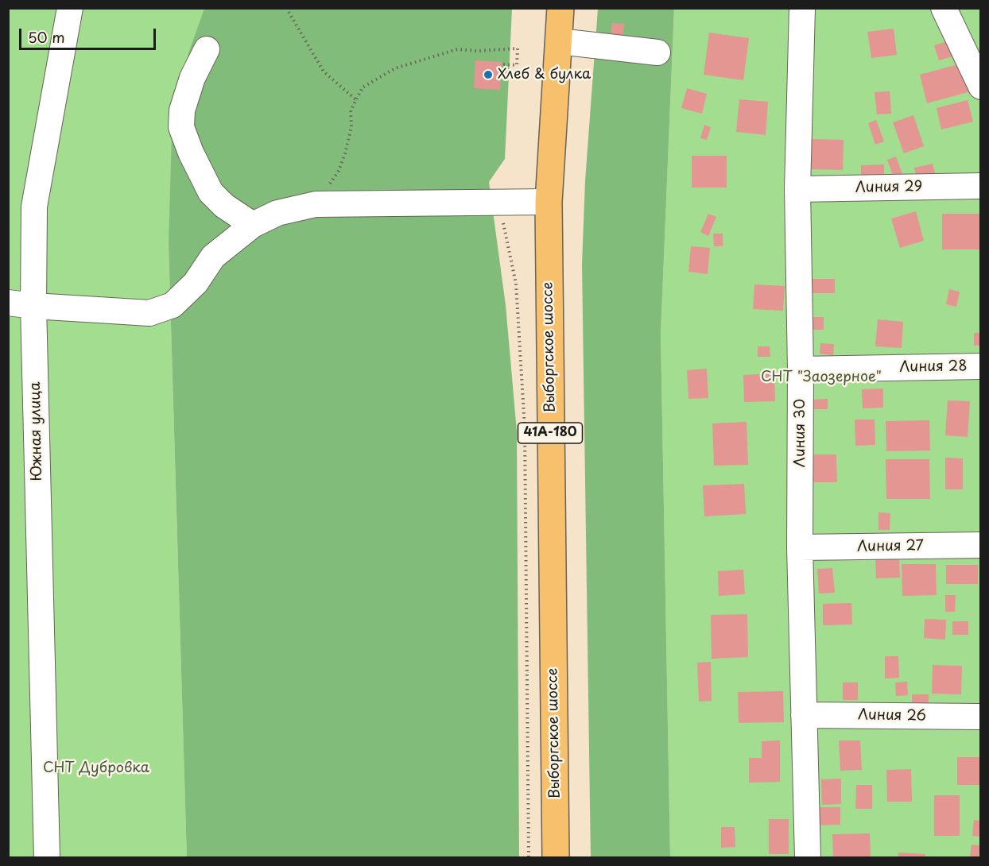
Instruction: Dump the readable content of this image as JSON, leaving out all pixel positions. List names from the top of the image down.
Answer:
{
  "streets": {
    "main road": ["Выборгское шоссе", "41А-180"],
    "street": [
      "Линия 29",
      "Линия 28",
      "Южная улица",
      "Линия 30",
      "Линия 27",
      "Линия 26"
    ]
  },
  "crossings": [
    ["Линия 29", "Линия 30"],
    ["Линия 28", "Линия 30"],
    ["Линия 30", "Линия 27"],
    ["Линия 30", "Линия 26"]
  ],
  "parks": ["СНТ \"Заозерное\"", "СНТ Дубровка"],
  "places": ["Хлеб & булка"],
  "scale_bar": "50 m"
}
